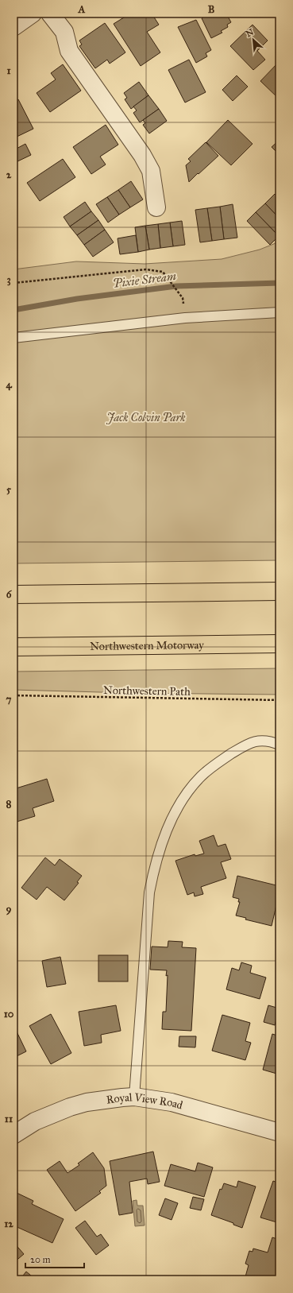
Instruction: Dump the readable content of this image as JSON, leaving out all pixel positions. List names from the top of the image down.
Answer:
{
  "streets": {
    "highway": ["Northwestern Motorway"],
    "street": ["Royal View Road"],
    "path": ["Northwestern Path"]
  },
  "water": ["Pixie Stream"],
  "parks": ["Jack Colvin Park"],
  "scale_bar": "20 m",
  "north": "top left",
  "grid": {
    "columns": ["A", "B"],
    "rows": [
      "1",
      "2",
      "3",
      "4",
      "5",
      "6",
      "7",
      "8",
      "9",
      "10",
      "11",
      "12"
    ]
  }
}
